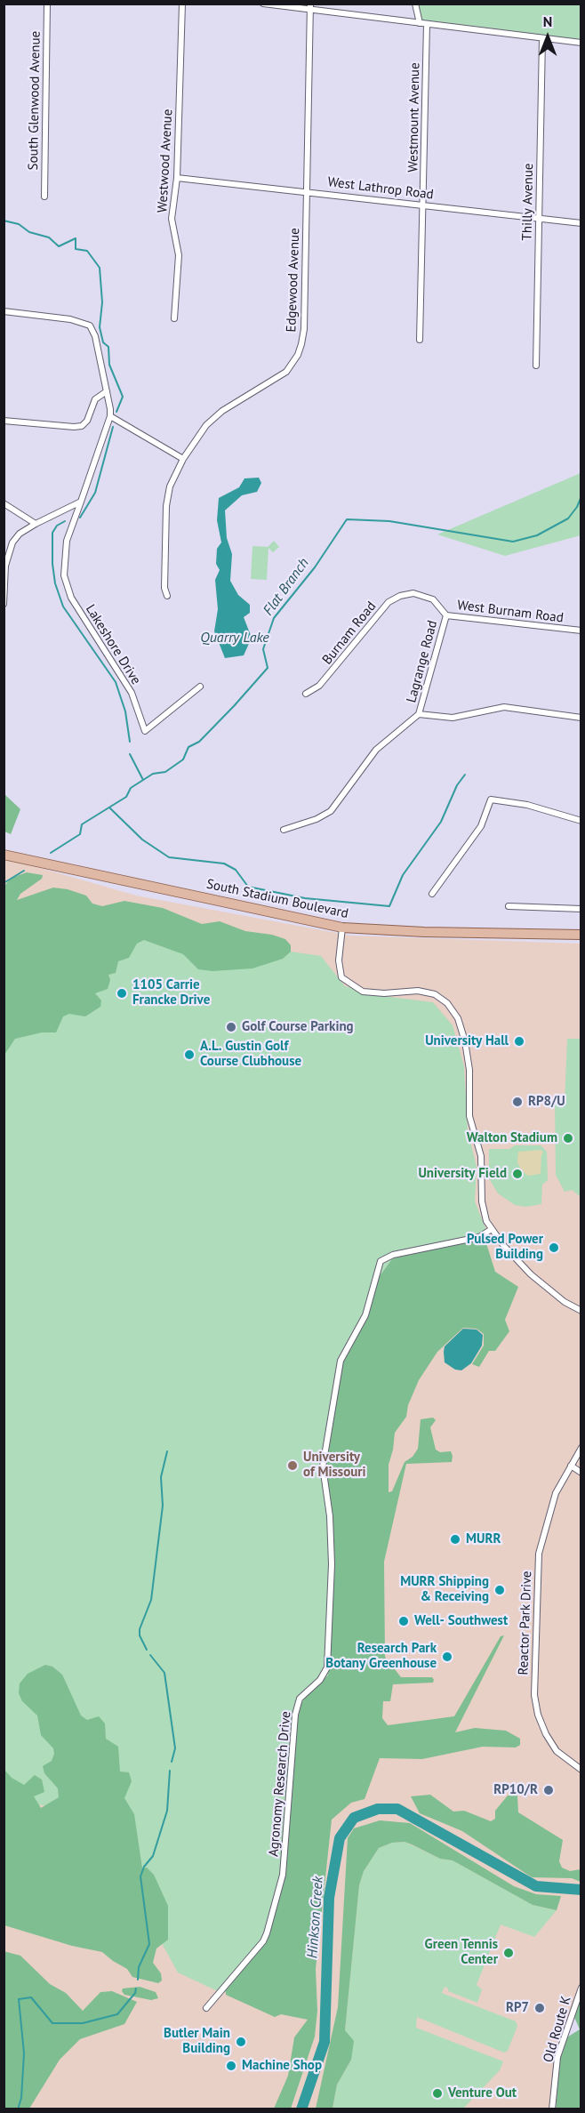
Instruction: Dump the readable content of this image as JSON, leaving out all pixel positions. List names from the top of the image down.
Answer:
{
  "streets": {
    "main road": ["South Stadium Boulevard"],
    "street": [
      "South Glenwood Avenue",
      "Westmount Avenue",
      "Westwood Avenue",
      "West Lathrop Road",
      "Thilly Avenue",
      "Edgewood Avenue",
      "West Burnam Road",
      "Burnam Road",
      "Lakeshore Drive",
      "Lagrange Road",
      "Reactor Park Drive",
      "Agronomy Research Drive",
      "Old Route K"
    ]
  },
  "crossings": [
    ["Westmount Avenue", "West Lathrop Road"],
    ["Westwood Avenue", "West Lathrop Road"],
    ["West Lathrop Road", "Thilly Avenue"],
    ["West Lathrop Road", "Edgewood Avenue"],
    ["West Burnam Road", "Burnam Road"],
    ["West Burnam Road", "Lagrange Road"]
  ],
  "water": ["Flat Branch", "Quarry Lake", "Hinkson Creek"],
  "places": [
    "1105 Carrie Francke Drive",
    "Golf Course Parking",
    "University Hall",
    "A.L. Gustin Golf Course Clubhouse",
    "RP8/U",
    "Walton Stadium",
    "University Field",
    "Pulsed Power Building",
    "University of Missouri",
    "MURR",
    "MURR Shipping & Receiving",
    "Well- Southwest",
    "Research Park Botany Greenhouse",
    "RP10/R",
    "Green Tennis Center",
    "RP7",
    "Butler Main Building",
    "Machine Shop",
    "Venture Out"
  ],
  "north": "top"
}
